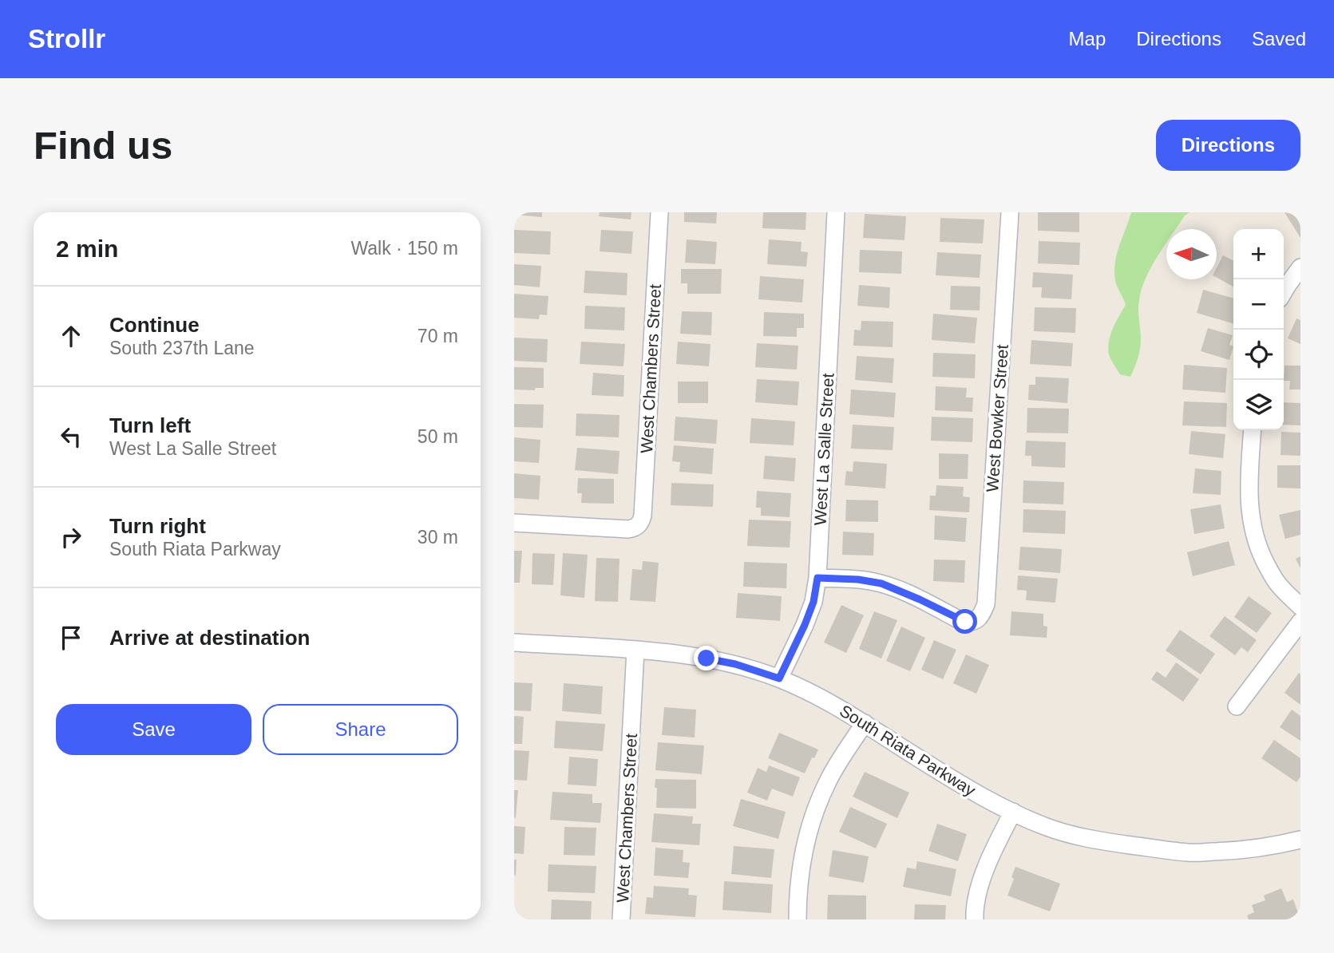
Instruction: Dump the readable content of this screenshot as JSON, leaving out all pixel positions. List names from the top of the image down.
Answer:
{
  "streets": {
    "street": [
      "West Chambers Street",
      "West Bowker Street",
      "West La Salle Street",
      "South Riata Parkway"
    ]
  },
  "crossings": [
    ["West Chambers Street", "South Riata Parkway"],
    ["West Bowker Street", "West La Salle Street"],
    ["West La Salle Street", "South Riata Parkway"]
  ],
  "north": "left",
  "page": {
    "header": "Strollr",
    "nav": ["Map", "Directions", "Saved"],
    "buttons": [
      "Directions",
      ["Save", "Share"]
    ],
    "title": "Find us",
    "heading": ["2 min", "Walk · 150 m"],
    "map_buttons": ["+", "−"],
    "list": [
      ["Continue", "South 237th Lane", "70 m"],
      ["Turn left", "West La Salle Street", "50 m"],
      ["Turn right", "South Riata Parkway", "30 m"],
      "Arrive at destination"
    ]
  }
}
